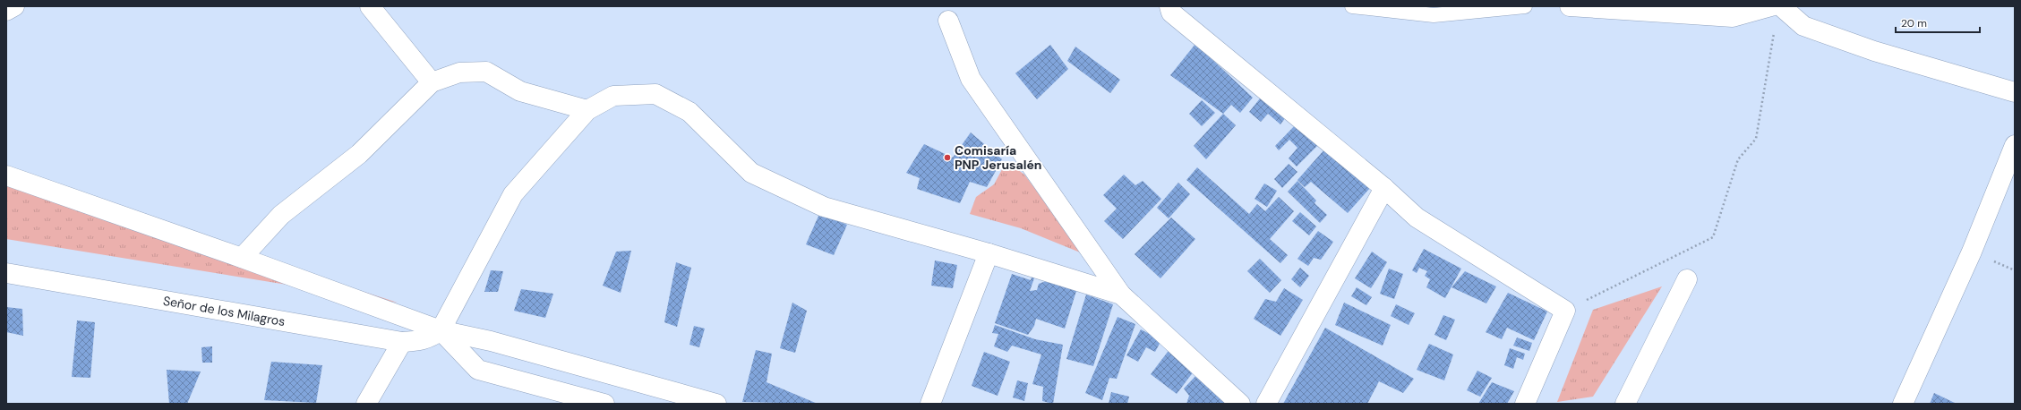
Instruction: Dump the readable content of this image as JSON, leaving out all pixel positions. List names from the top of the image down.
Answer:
{
  "streets": {
    "street": ["Señor de los Milagros"]
  },
  "places": ["Comisaría PNP Jerusalén"],
  "scale_bar": "20 m"
}
